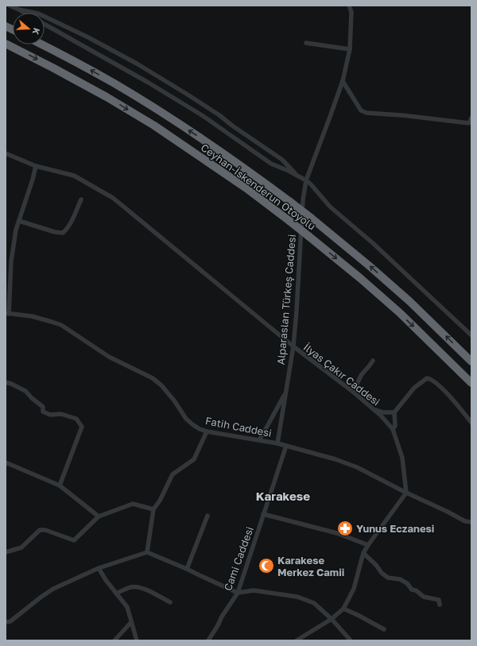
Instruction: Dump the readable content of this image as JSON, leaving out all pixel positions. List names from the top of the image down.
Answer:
{
  "streets": {
    "highway": ["Ceyhan-İskenderun Otoyolu"],
    "street": [
      "Alparaslan Türkeş Caddesi",
      "İlyas Çakır Caddesi",
      "Fatih Caddesi",
      "Cami Caddesi"
    ]
  },
  "crossings": [
    ["Alparaslan Türkeş Caddesi", "İlyas Çakır Caddesi"],
    ["Alparaslan Türkeş Caddesi", "Fatih Caddesi"],
    ["Fatih Caddesi", "Cami Caddesi"]
  ],
  "districts": ["Karakese"],
  "places": {
    "pharmacy": ["Yunus Eczanesi"],
    "mosque": ["Karakese Merkez Camii"]
  },
  "north": "right"
}
